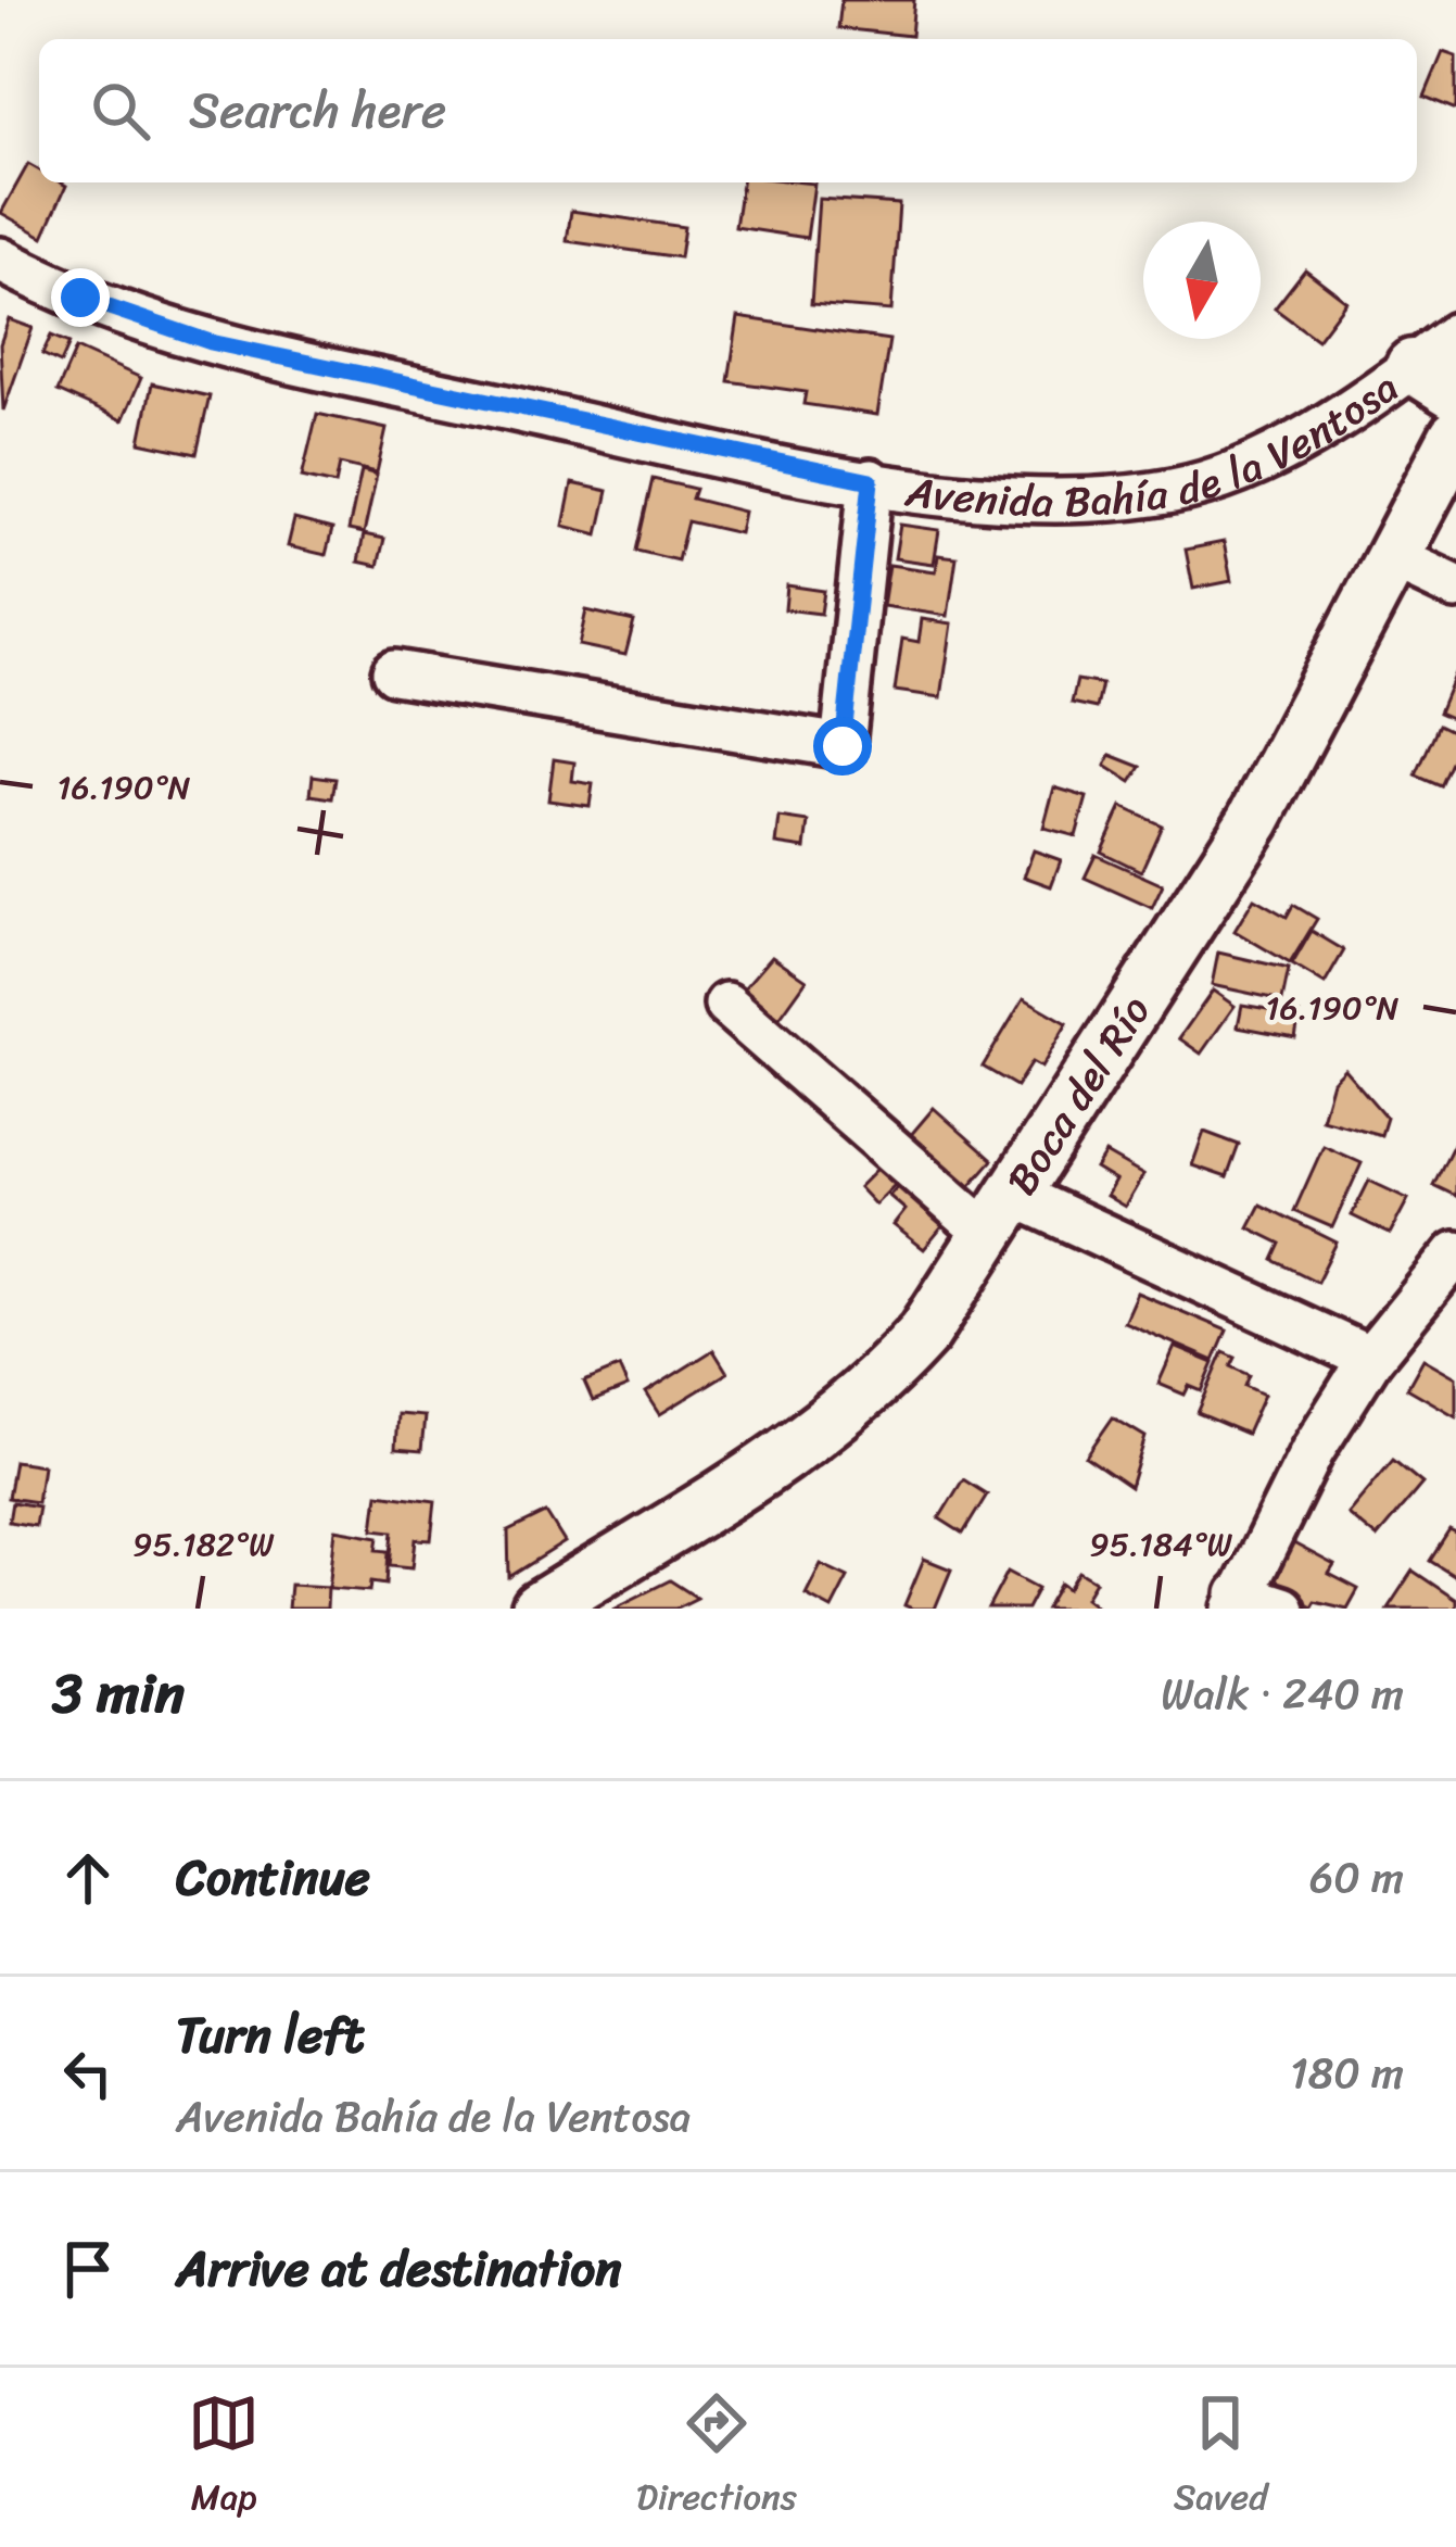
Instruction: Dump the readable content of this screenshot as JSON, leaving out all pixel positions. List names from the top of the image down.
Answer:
{
  "streets": {
    "main road": ["Boca del Río"],
    "street": ["Avenida Bahía de la Ventosa"]
  },
  "north": "bottom",
  "page": {
    "search": "Search here",
    "heading": ["3 min", "Walk · 240 m"],
    "list": [
      ["Continue", "60 m"],
      ["Turn left", "Avenida Bahía de la Ventosa", "180 m"],
      "Arrive at destination"
    ],
    "nav": ["Map", "Directions", "Saved"]
  },
  "coordinates": ["16.190°N", "95.182°W", "95.184°W"]
}
